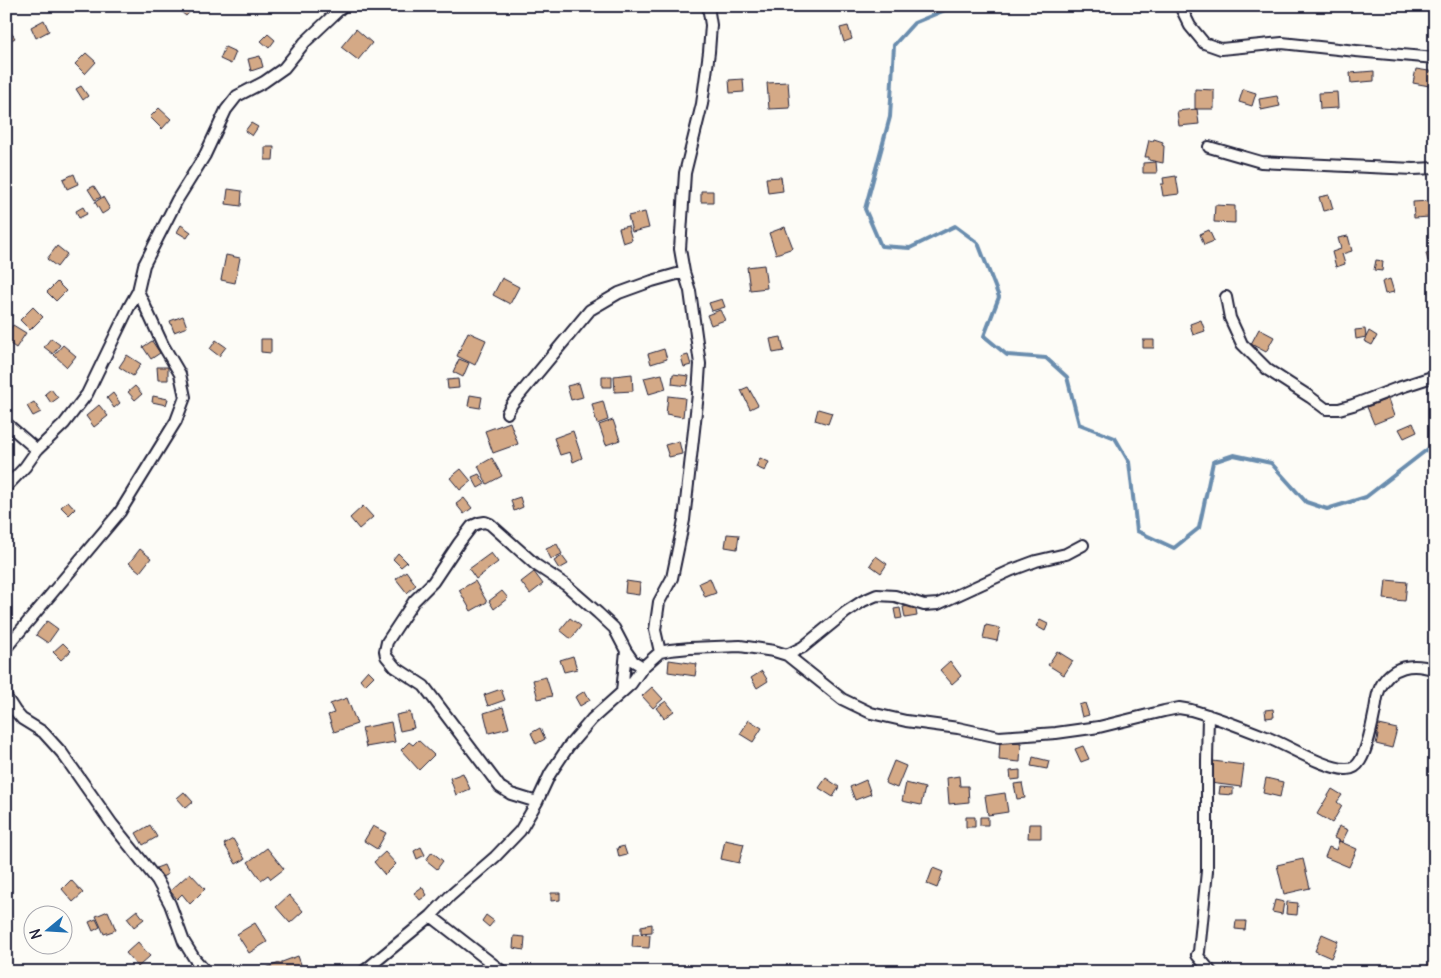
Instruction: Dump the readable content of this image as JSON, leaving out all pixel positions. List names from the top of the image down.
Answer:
{
  "north": "left"
}
